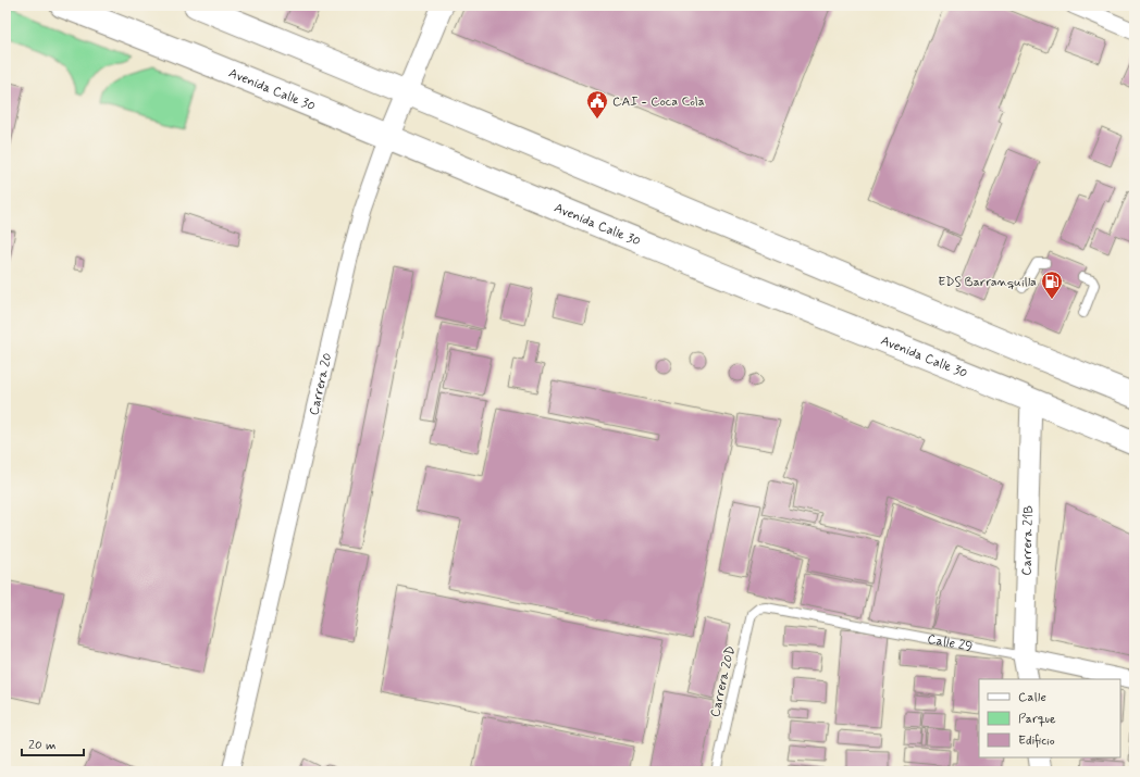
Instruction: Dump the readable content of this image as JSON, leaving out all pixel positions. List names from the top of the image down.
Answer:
{
  "streets": {
    "highway": ["Avenida Calle 30"],
    "street": ["Carrera 20", "Carrera 21B", "Calle 29"],
    "lane": ["Carrera 20D"]
  },
  "crossings": [
    ["Avenida Calle 30", "Carrera 20"],
    ["Avenida Calle 30", "Carrera 21B"],
    ["Carrera 21B", "Calle 29"],
    ["Calle 29", "Carrera 20D"]
  ],
  "places": {
    "public building": ["CAI - Coca Cola"],
    "fuel station": ["EDS Barranquilla"]
  },
  "legend": ["Calle", "Parque", "Edificio"],
  "scale_bar": "20 m"
}
